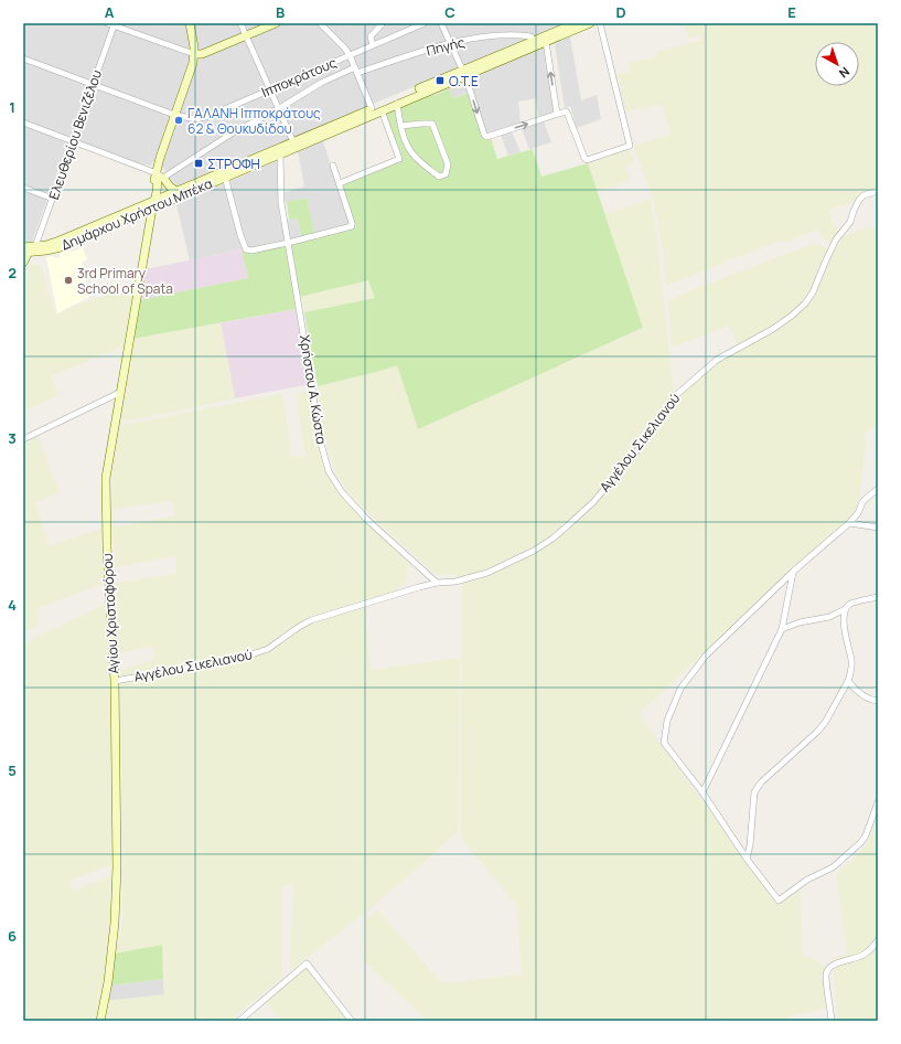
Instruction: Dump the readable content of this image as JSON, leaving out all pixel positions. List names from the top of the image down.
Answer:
{
  "streets": {
    "main road": ["Δημάρχου Χρήστου Μπέκα", "Αγίου Χριστοφόρου"],
    "street": [
      "Πηγής",
      "Ιπποκράτους",
      "Ελευθερίου Βενιζέλου",
      "Χρήστου Α. Κώστα",
      "Αγγέλου Σικελιανού"
    ]
  },
  "crossings": [
    ["Πηγής", "Δημάρχου Χρήστου Μπέκα"],
    ["Ιπποκράτους", "Ελευθερίου Βενιζέλου"],
    ["Ιπποκράτους", "Αγίου Χριστοφόρου"],
    ["Ελευθερίου Βενιζέλου", "Δημάρχου Χρήστου Μπέκα"],
    ["Δημάρχου Χρήστου Μπέκα", "Χρήστου Α. Κώστα"],
    ["Δημάρχου Χρήστου Μπέκα", "Αγίου Χριστοφόρου"],
    ["Χρήστου Α. Κώστα", "Αγγέλου Σικελιανού"],
    ["Αγγέλου Σικελιανού", "Αγίου Χριστοφόρου"]
  ],
  "places": {
    "transit": ["Ο.Τ.Ε", "ΣΤΡΟΦΗ"],
    "other": ["ΓΑΛΑΝΗ Ιπποκράτους 62 & Θουκυδίδου", "3rd Primary School of Spata"]
  },
  "north": "bottom right",
  "grid": {
    "columns": [
      "A",
      "B",
      "C",
      "D",
      "E"
    ],
    "rows": [
      "1",
      "2",
      "3",
      "4",
      "5",
      "6"
    ]
  }
}
